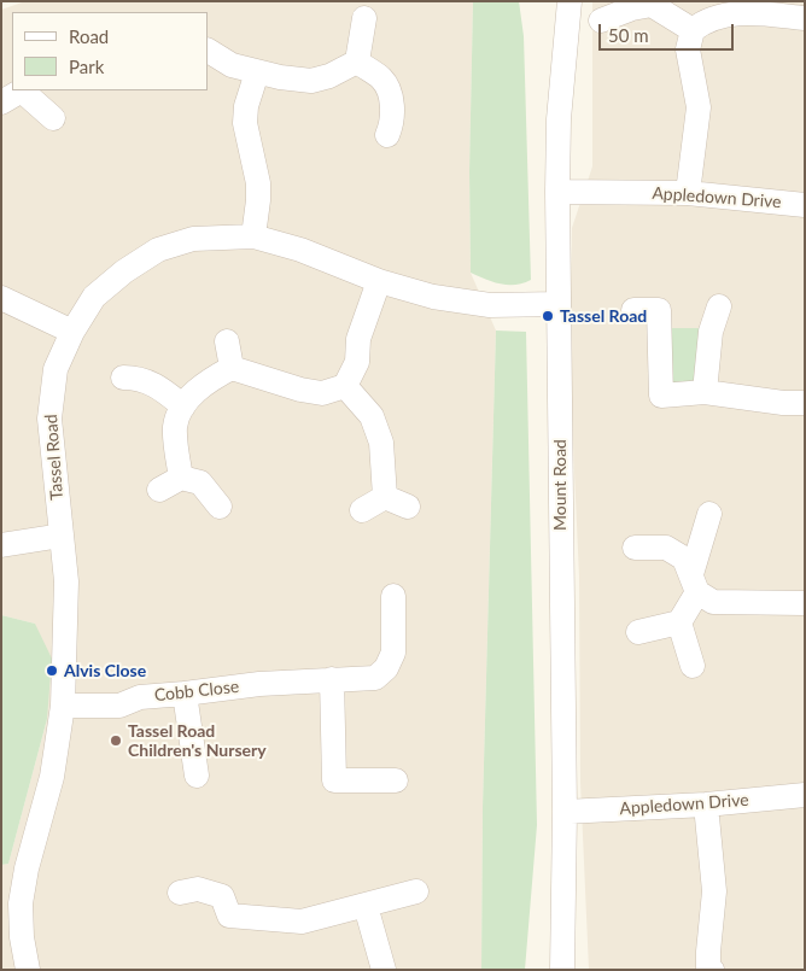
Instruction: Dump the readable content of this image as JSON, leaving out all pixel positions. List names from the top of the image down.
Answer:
{
  "streets": {
    "street": [
      "Appledown Drive",
      "Tassel Road",
      "Mount Road",
      "Cobb Close"
    ]
  },
  "crossings": [
    ["Appledown Drive", "Mount Road"],
    ["Tassel Road", "Mount Road"],
    ["Tassel Road", "Cobb Close"]
  ],
  "places": ["Tassel Road", "Alvis Close", "Tassel Road Children's Nursery"],
  "legend": ["Road", "Park"],
  "scale_bar": "50 m"
}
